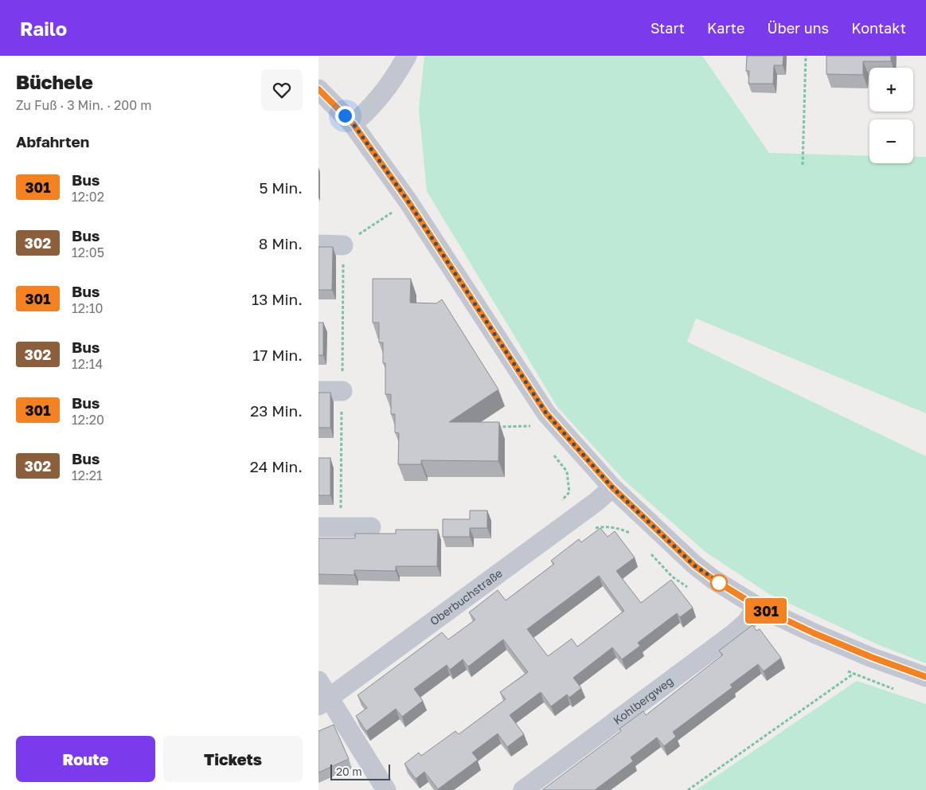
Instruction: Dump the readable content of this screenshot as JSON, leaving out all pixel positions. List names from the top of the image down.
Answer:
{
  "streets": {
    "street": ["Oberbuchstraße", "Kohlbergweg"]
  },
  "lines": ["bus line 301"],
  "scale_bar": "20 m",
  "page": {
    "header": "Railo",
    "nav": [
      "Start",
      "Karte",
      "Über uns",
      "Kontakt"
    ],
    "heading": [
      ["Büchele", "Zu Fuß · 3 Min. · 200 m"],
      "Abfahrten"
    ],
    "on_map": "301",
    "map_buttons": ["+", "−"],
    "list": [
      {
        "mark": "301",
        "name": "Bus",
        "note": "12:02",
        "value": "5 Min."
      },
      {
        "mark": "302",
        "name": "Bus",
        "note": "12:05",
        "value": "8 Min."
      },
      {
        "mark": "301",
        "name": "Bus",
        "note": "12:10",
        "value": "13 Min."
      },
      {
        "mark": "302",
        "name": "Bus",
        "note": "12:14",
        "value": "17 Min."
      },
      {
        "mark": "301",
        "name": "Bus",
        "note": "12:20",
        "value": "23 Min."
      },
      {
        "mark": "302",
        "name": "Bus",
        "note": "12:21",
        "value": "24 Min."
      }
    ],
    "buttons": ["Route", "Tickets"],
    "scale": "20 m"
  }
}
